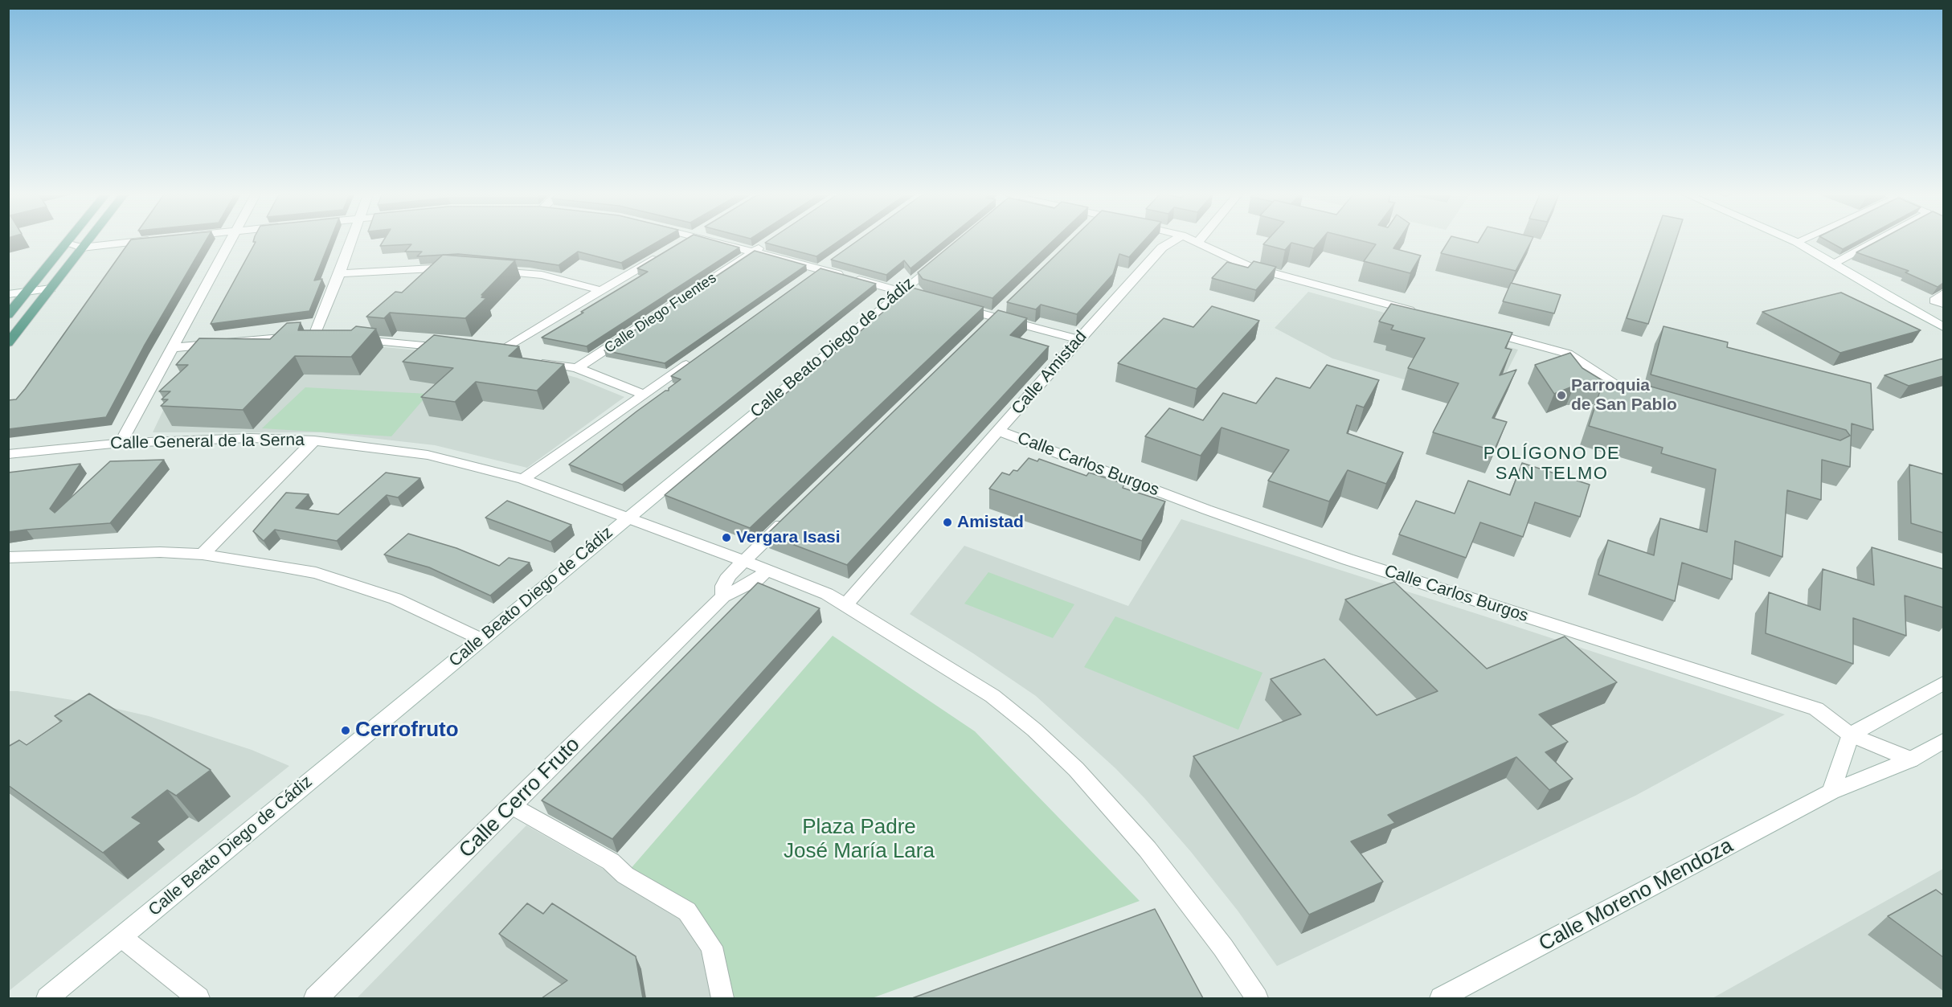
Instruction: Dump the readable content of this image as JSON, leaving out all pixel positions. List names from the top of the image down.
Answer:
{
  "streets": {
    "street": [
      "Calle Diego Fuentes",
      "Calle Beato Diego de Cádiz",
      "Calle Amistad",
      "Calle General de la Serna",
      "Calle Carlos Burgos",
      "Calle Cerro Fruto",
      "Calle Moreno Mendoza"
    ]
  },
  "crossings": [
    ["Calle Beato Diego de Cádiz", "Calle General de la Serna"],
    ["Calle Amistad", "Calle General de la Serna"],
    ["Calle Amistad", "Calle Carlos Burgos"],
    ["Calle General de la Serna", "Calle Cerro Fruto"],
    ["Calle Carlos Burgos", "Calle Moreno Mendoza"]
  ],
  "districts": ["POLÍGONO DE SAN TELMO"],
  "parks": ["Plaza Padre José María Lara"],
  "places": [
    "Parroquia de San Pablo",
    "Amistad",
    "Vergara Isasi",
    "Cerrofruto"
  ]
}
